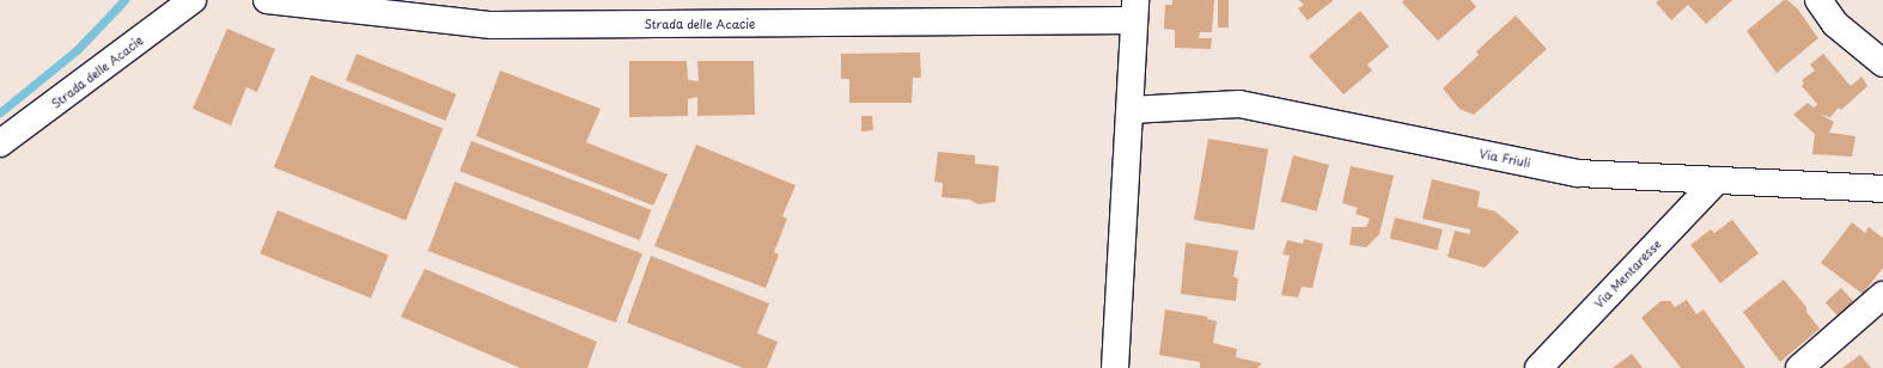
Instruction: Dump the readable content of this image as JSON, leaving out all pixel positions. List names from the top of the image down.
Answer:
{
  "streets": {
    "street": ["Strada delle Acacie", "Via Friuli", "Via Mentaresse"]
  },
  "crossings": [
    ["Via Friuli", "Via Mentaresse"]
  ]
}
